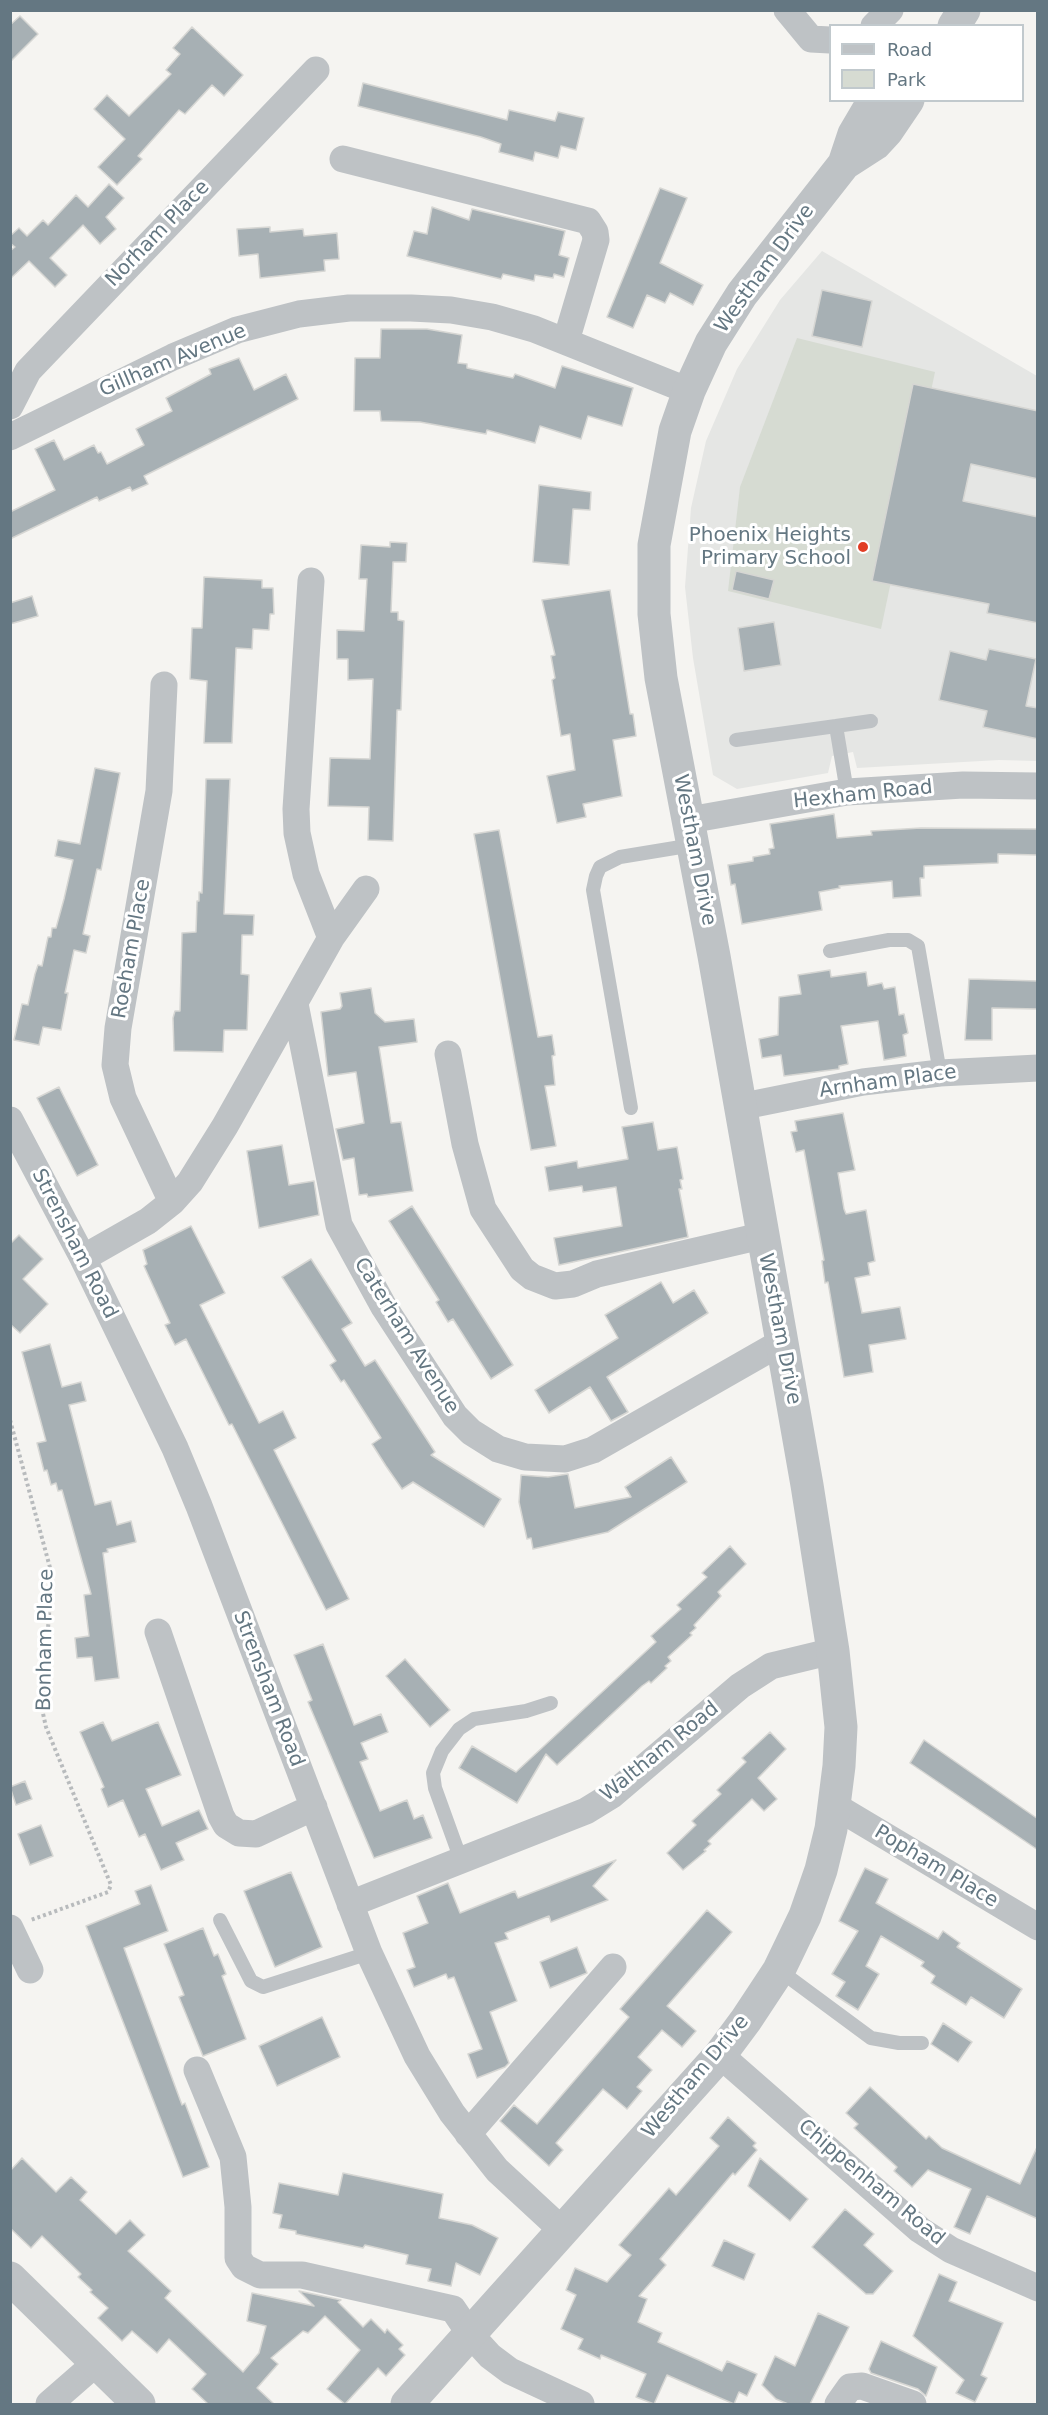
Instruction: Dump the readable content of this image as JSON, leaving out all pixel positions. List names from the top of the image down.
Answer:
{
  "streets": {
    "street": [
      "Norham Place",
      "Westham Drive",
      "Gillham Avenue",
      "Hexham Road",
      "Roeham Place",
      "Arnham Place",
      "Strensham Road",
      "Caterham Avenue",
      "Waltham Road",
      "Popham Place",
      "Chippenham Road"
    ],
    "path": ["Bonham Place"]
  },
  "crossings": [
    ["Westham Drive", "Gillham Avenue"],
    ["Westham Drive", "Hexham Road"],
    ["Westham Drive", "Arnham Place"],
    ["Westham Drive", "Strensham Road"],
    ["Westham Drive", "Caterham Avenue"],
    ["Westham Drive", "Waltham Road"],
    ["Westham Drive", "Popham Place"],
    ["Westham Drive", "Chippenham Road"],
    ["Strensham Road", "Waltham Road"]
  ],
  "places": ["Phoenix Heights Primary School"],
  "legend": ["Road", "Park"]
}
